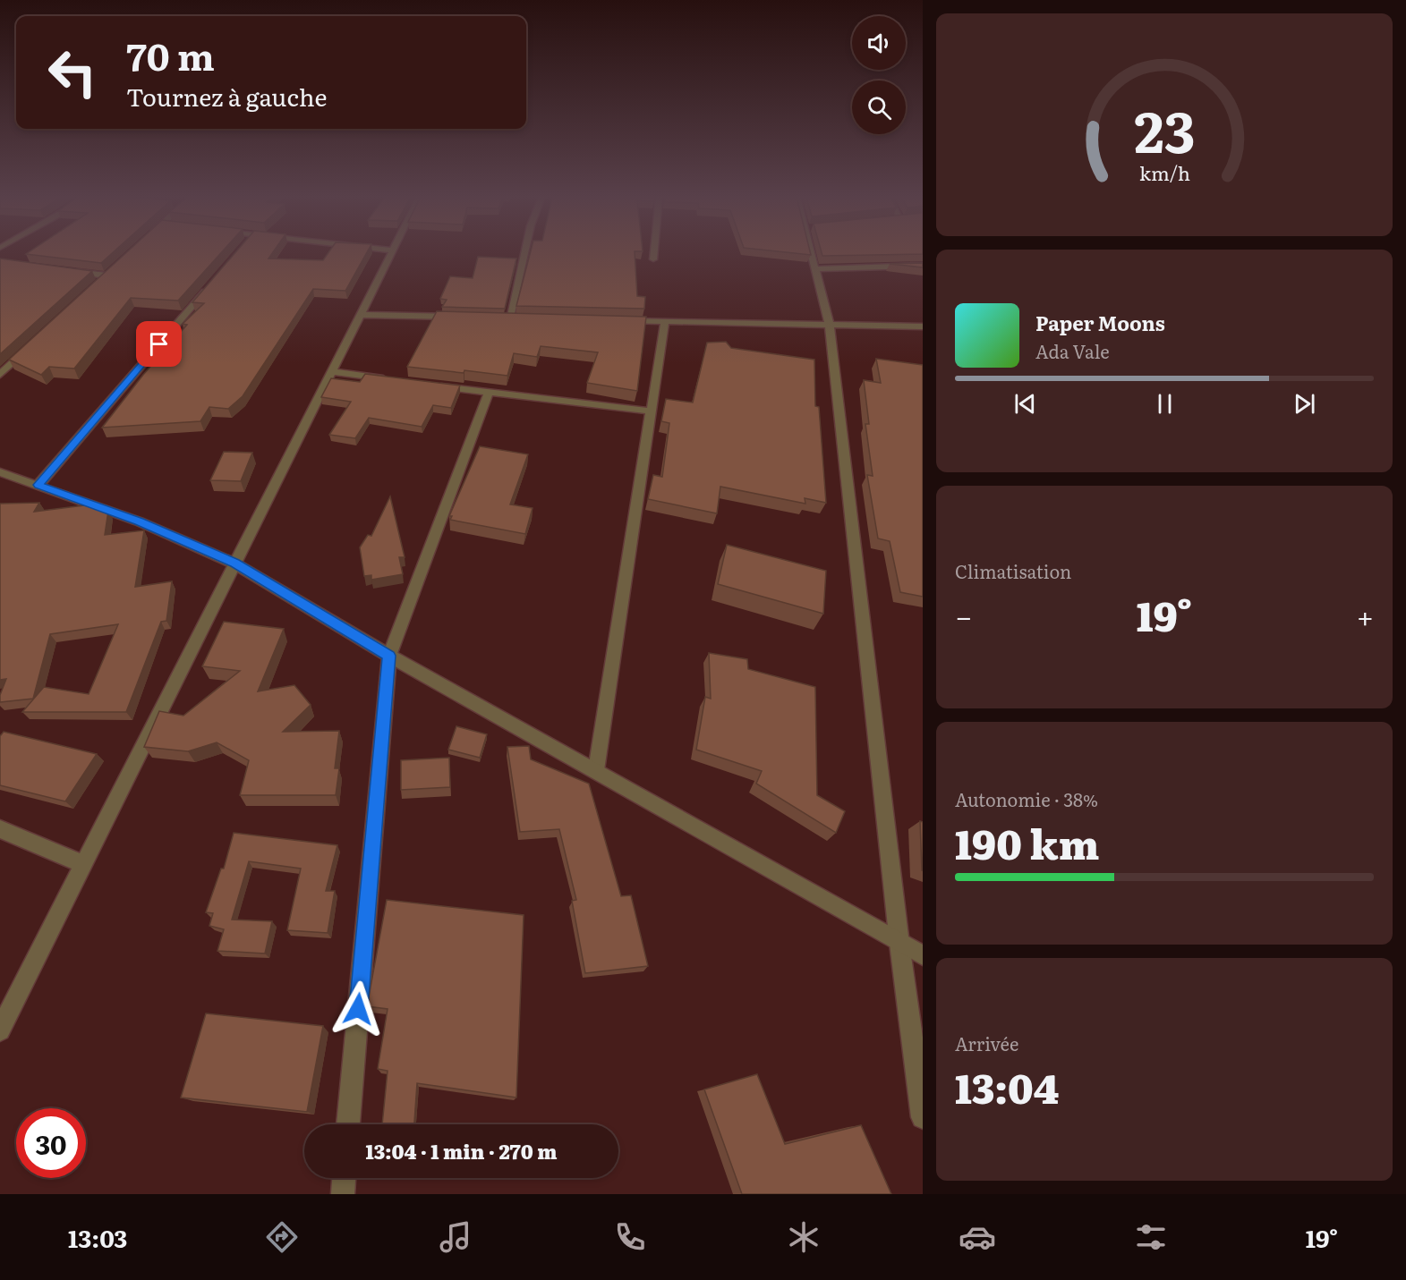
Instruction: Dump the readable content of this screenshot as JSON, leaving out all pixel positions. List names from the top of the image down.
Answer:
{
  "page": {
    "turn": ["70 m", "Tournez à gauche"],
    "song": ["Paper Moons", "Ada Vale"],
    "tile": [
      "Climatisation",
      ["Autonomie · 38%", "190 km"],
      ["Arrivée", "13:04"]
    ],
    "heat": ["−", "19°", "+"],
    "limit": "30",
    "trip": "13:04 · 1 min · 270 m",
    "tabs": ["13:03", "19°"],
    "gauge": ["23", "km/h"]
  }
}
